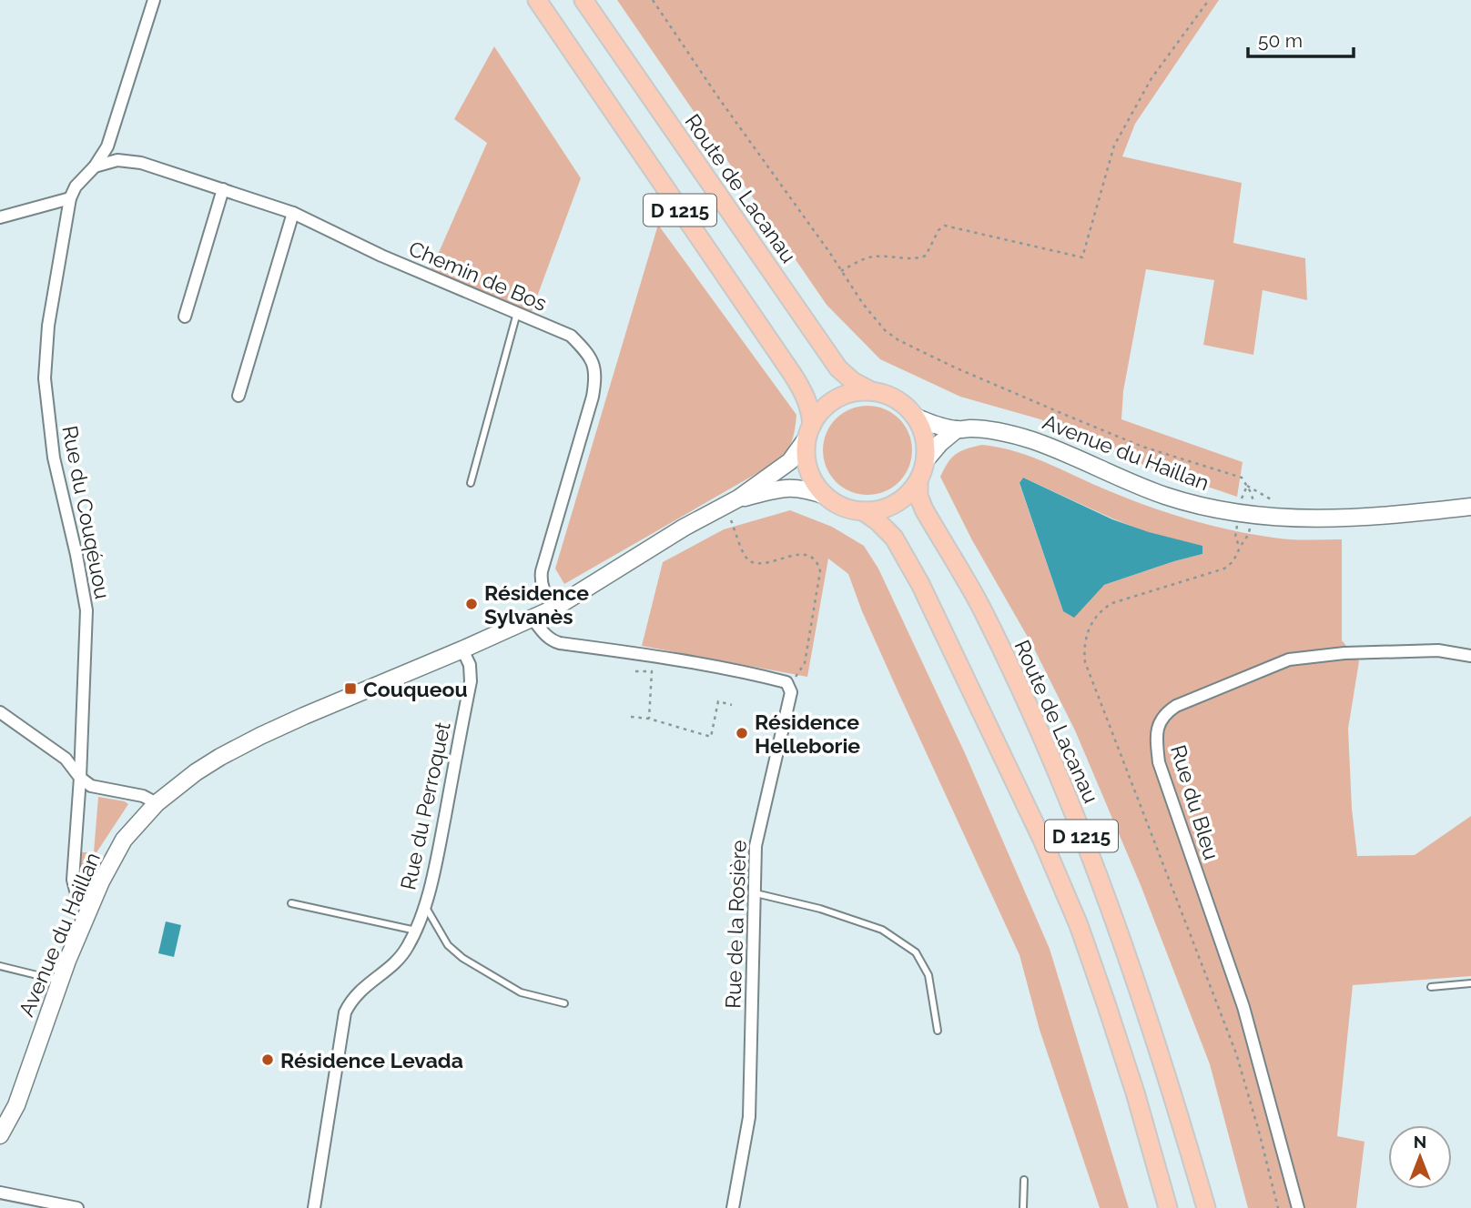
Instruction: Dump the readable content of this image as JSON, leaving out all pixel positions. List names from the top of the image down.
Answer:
{
  "streets": {
    "main road": ["Route de Lacanau", "D 1215"],
    "street": [
      "Chemin de Bos",
      "Avenue du Haillan",
      "Rue du Couqéuou",
      "Rue du Bleu",
      "Rue du Perroquet",
      "Rue de la Rosière"
    ]
  },
  "crossings": [
    ["Route de Lacanau", "D 1215"],
    ["Route de Lacanau", "Avenue du Haillan"],
    ["D 1215", "Avenue du Haillan"],
    ["Chemin de Bos", "Avenue du Haillan"],
    ["Chemin de Bos", "Rue du Couqéuou"],
    ["Avenue du Haillan", "Rue du Couqéuou"],
    ["Avenue du Haillan", "Rue du Perroquet"]
  ],
  "places": {
    "other": ["Résidence Sylvanès", "Résidence Helleborie", "Résidence Levada"],
    "transit": ["Couqueou"]
  },
  "scale_bar": "50 m",
  "north": "top"
}
